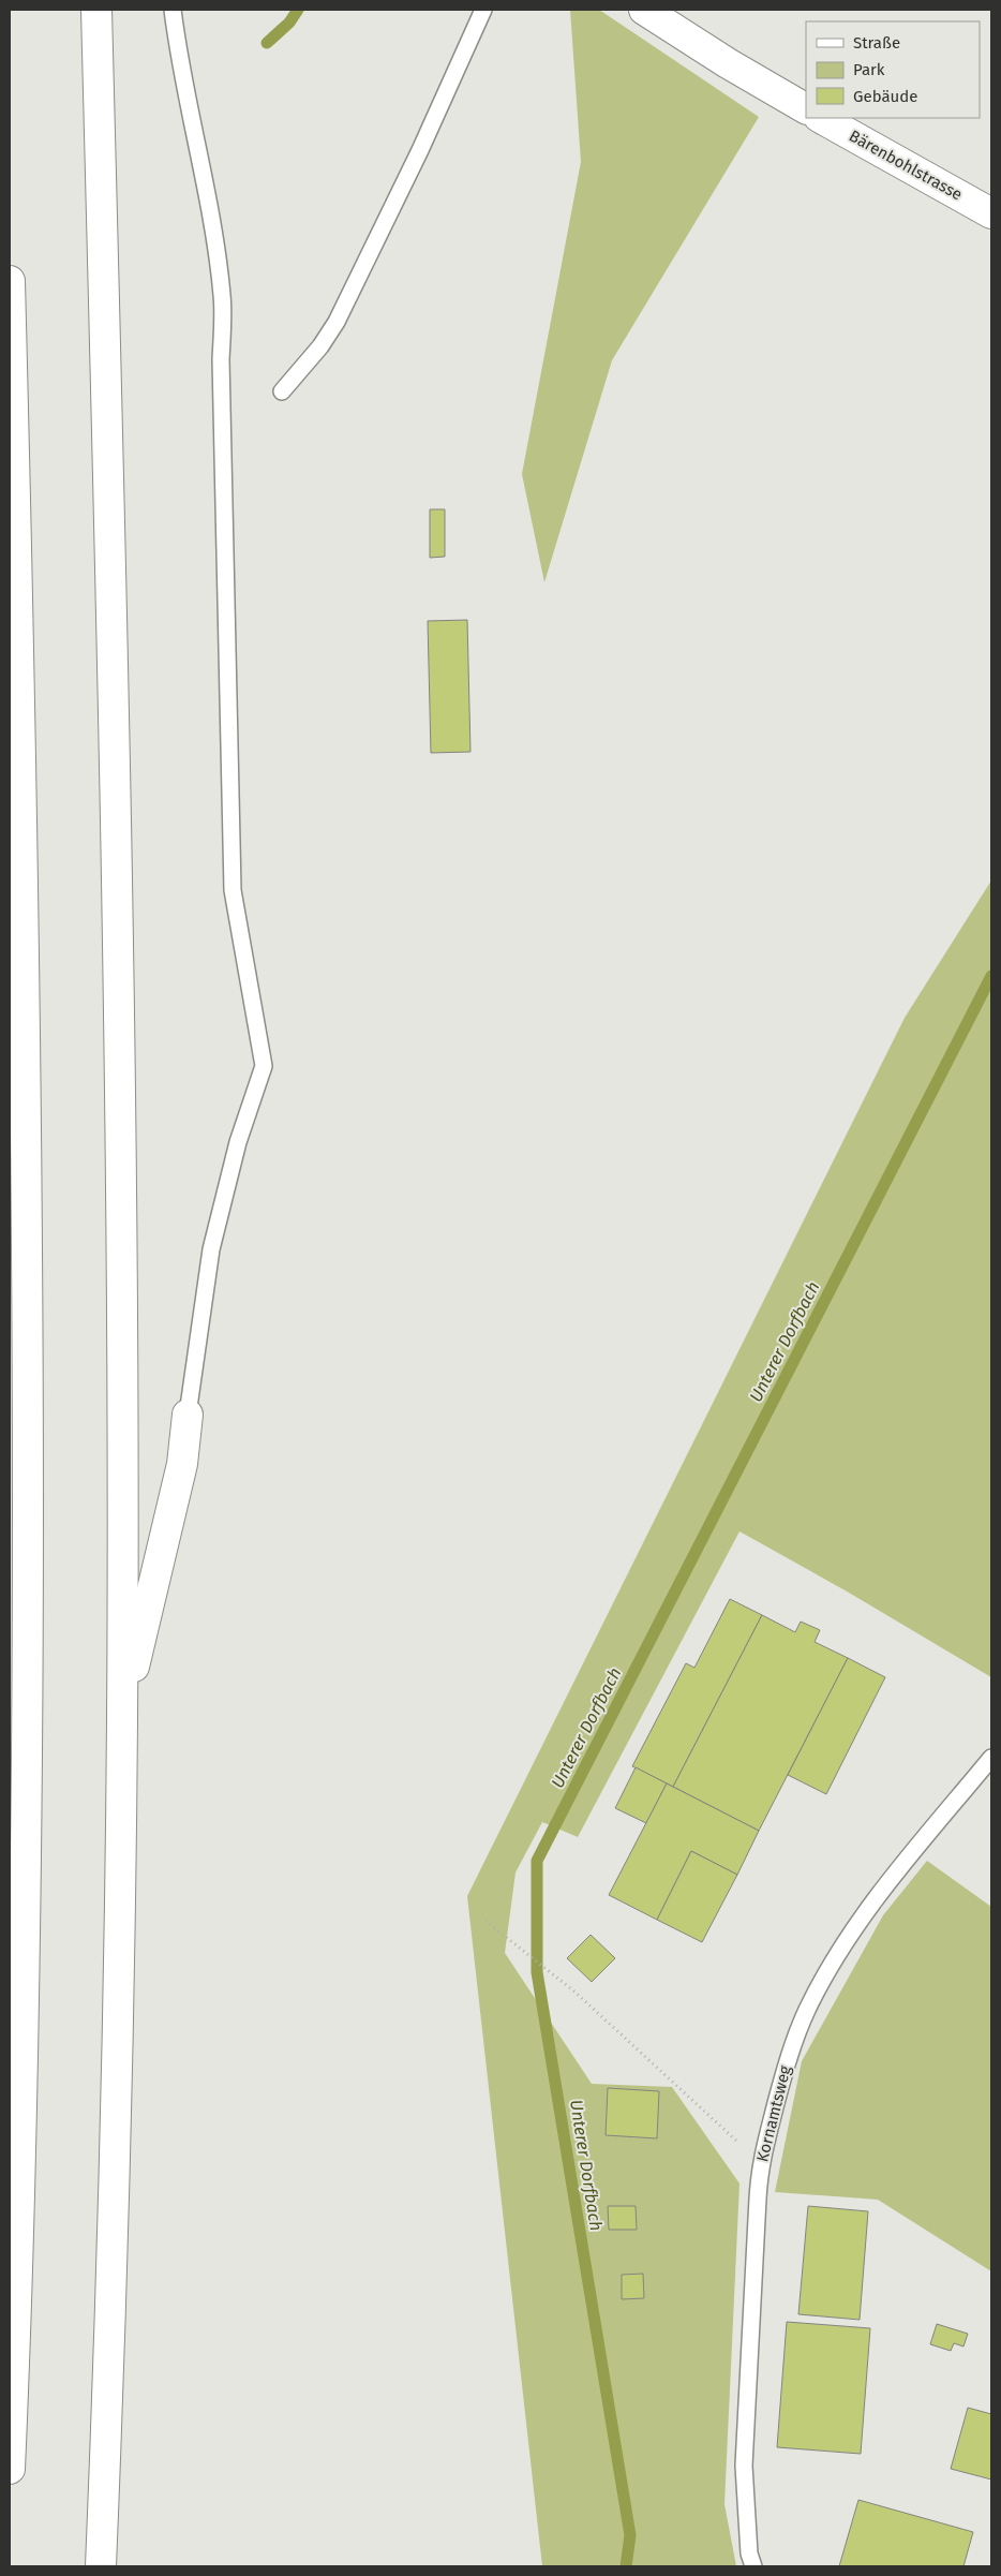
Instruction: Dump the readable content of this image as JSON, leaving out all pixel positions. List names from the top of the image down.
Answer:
{
  "streets": {
    "main road": ["Bärenbohlstrasse"],
    "lane": ["Kornamtsweg"]
  },
  "water": ["Unterer Dorfbach"],
  "legend": ["Straße", "Park", "Gebäude"]
}
